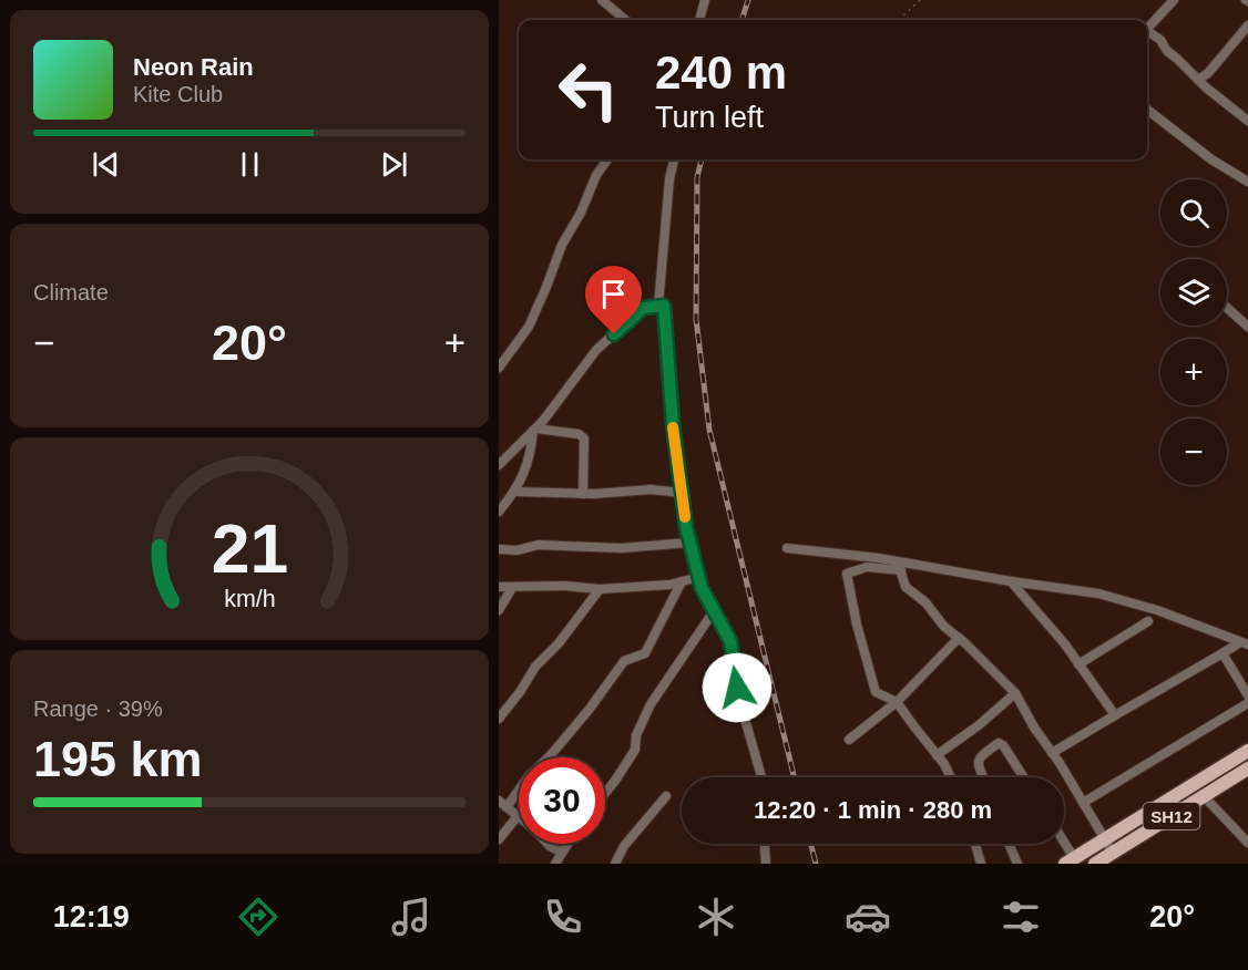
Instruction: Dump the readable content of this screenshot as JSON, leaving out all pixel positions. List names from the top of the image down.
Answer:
{
  "streets": {
    "main road": ["SH12"]
  },
  "page": {
    "turn": ["240 m", "Turn left"],
    "song": ["Neon Rain", "Kite Club"],
    "map_buttons": ["+", "−"],
    "tile": [
      "Climate",
      ["Range · 39%", "195 km"]
    ],
    "heat": ["−", "20°", "+"],
    "limit": "30",
    "trip": "12:20 · 1 min · 280 m",
    "tabs": ["12:19", "20°"],
    "gauge": ["21", "km/h"]
  }
}
